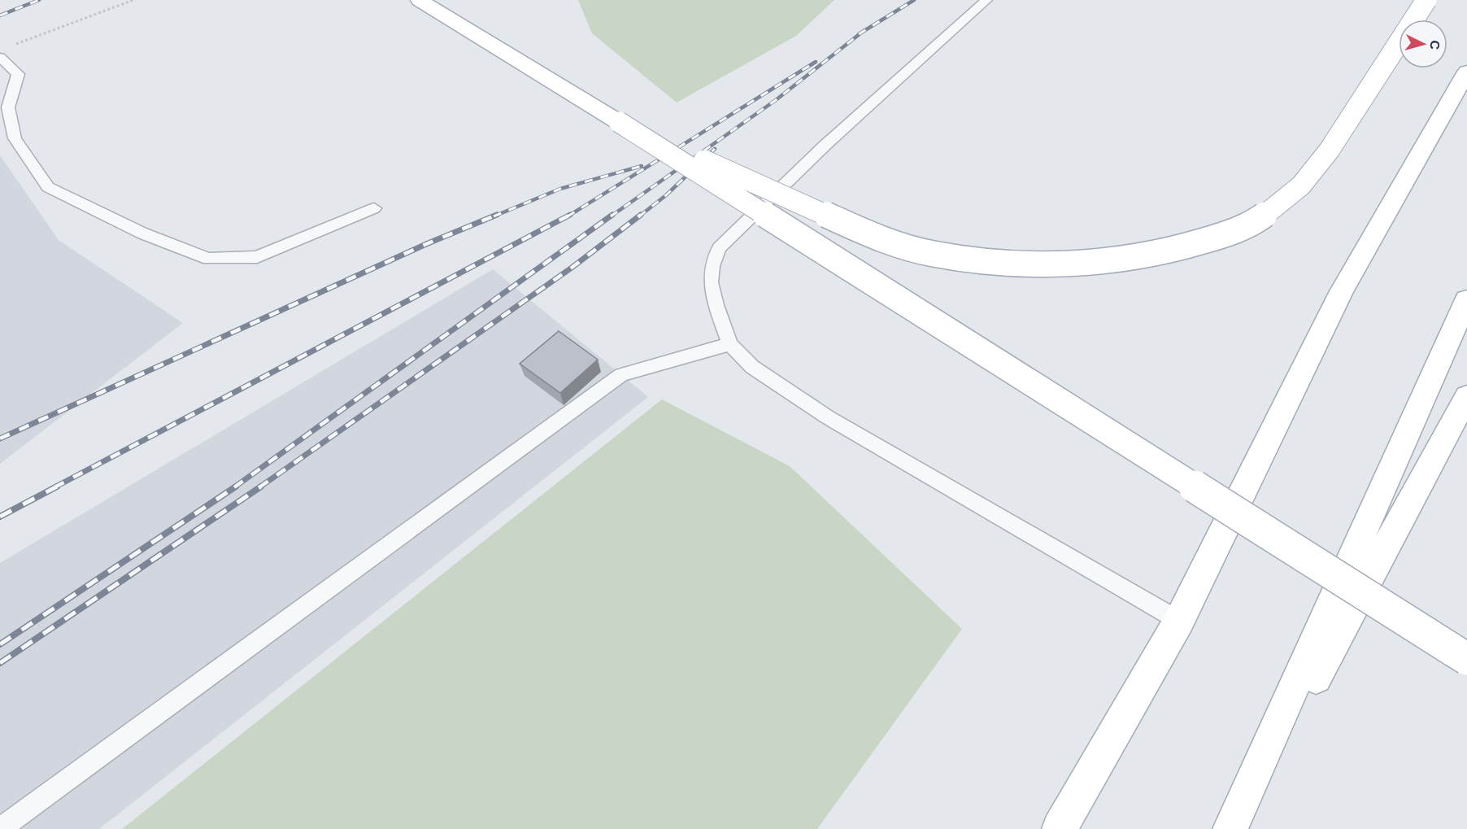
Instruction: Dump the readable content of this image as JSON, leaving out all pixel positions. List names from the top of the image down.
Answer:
{
  "north": "right"
}
